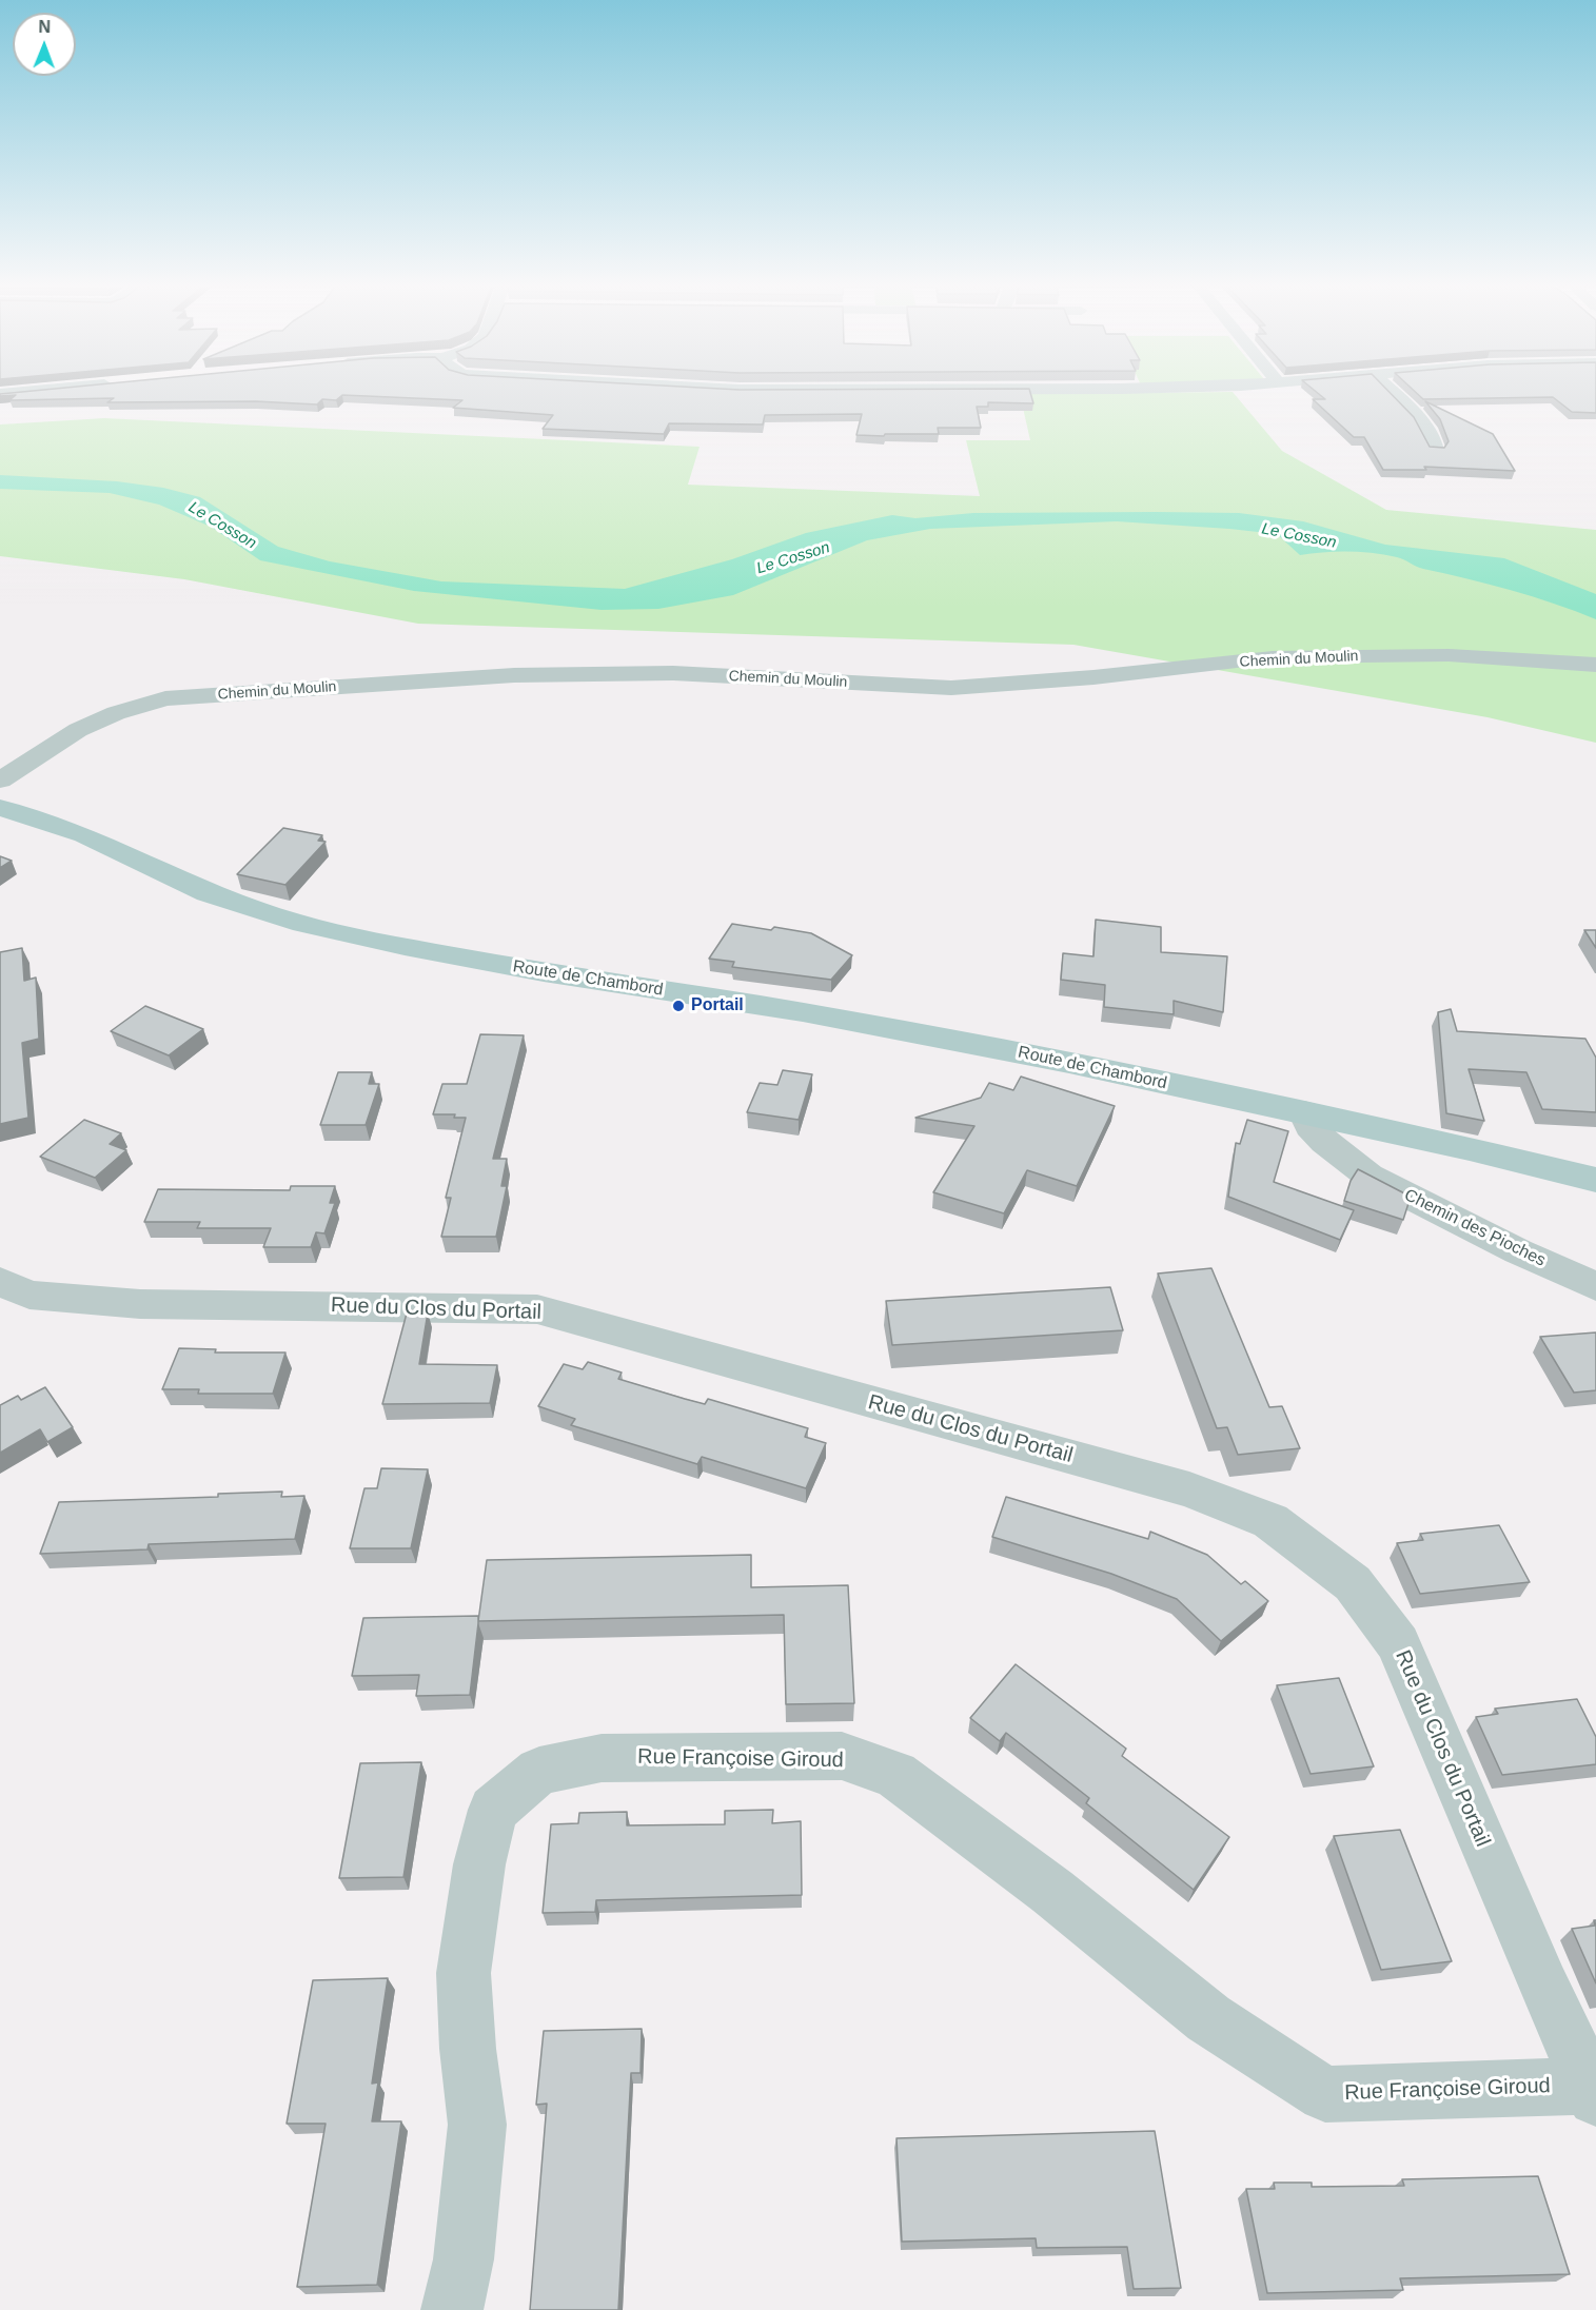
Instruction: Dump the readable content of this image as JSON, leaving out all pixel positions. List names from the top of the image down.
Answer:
{
  "streets": {
    "main road": ["Route de Chambord"],
    "street": [
      "Chemin du Moulin",
      "Chemin des Pioches",
      "Rue du Clos du Portail",
      "Rue Françoise Giroud"
    ]
  },
  "crossings": [
    ["Route de Chambord", "Chemin des Pioches"],
    ["Rue du Clos du Portail", "Rue Françoise Giroud"]
  ],
  "water": ["Le Cosson"],
  "places": ["Portail"],
  "north": "top"
}
